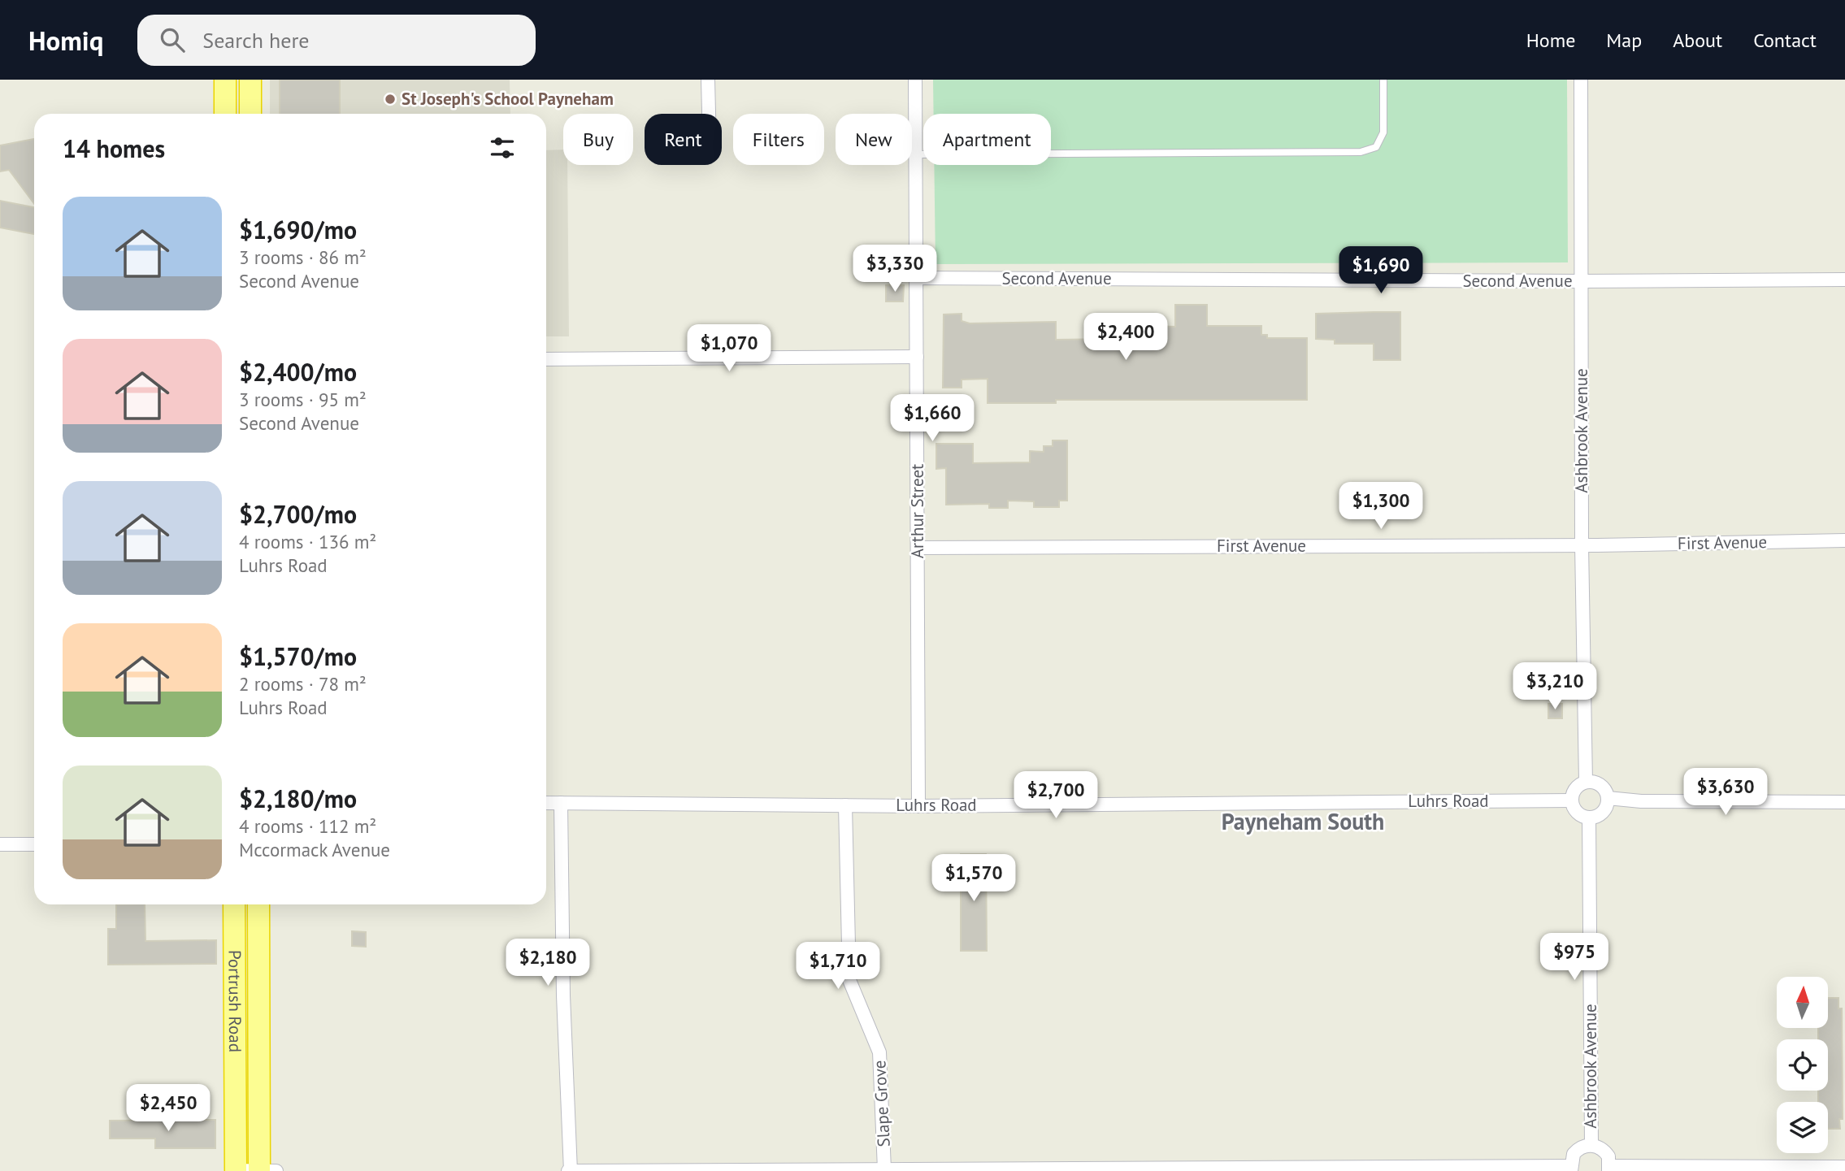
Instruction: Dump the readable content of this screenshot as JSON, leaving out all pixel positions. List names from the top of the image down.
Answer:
{
  "streets": {
    "highway": ["Portrush Road"],
    "street": [
      "Second Avenue",
      "Ashbrook Avenue",
      "Arthur Street",
      "First Avenue",
      "Luhrs Road",
      "Slape Grove"
    ]
  },
  "crossings": [
    ["Second Avenue", "Ashbrook Avenue"],
    ["Second Avenue", "Arthur Street"],
    ["Ashbrook Avenue", "First Avenue"],
    ["Ashbrook Avenue", "Luhrs Road"],
    ["Arthur Street", "First Avenue"],
    ["Arthur Street", "Luhrs Road"],
    ["Luhrs Road", "Slape Grove"]
  ],
  "districts": ["Payneham South"],
  "places": ["St Joseph's School Payneham"],
  "north": "top",
  "page": {
    "header": "Homiq",
    "search": "Search here",
    "nav": [
      "Home",
      "Map",
      "About",
      "Contact"
    ],
    "chip": [
      "Buy",
      "Rent",
      "Filters",
      "New",
      "Apartment"
    ],
    "heading": "14 homes",
    "list": [
      {
        "name": "$1,690/mo",
        "note": "3 rooms · 86 m² · Second Avenue"
      },
      {
        "name": "$2,400/mo",
        "note": "3 rooms · 95 m² · Second Avenue"
      },
      {
        "name": "$2,700/mo",
        "note": "4 rooms · 136 m² · Luhrs Road"
      },
      {
        "name": "$1,570/mo",
        "note": "2 rooms · 78 m² · Luhrs Road"
      },
      {
        "name": "$2,180/mo",
        "note": "4 rooms · 112 m² · Mccormack Avenue"
      }
    ],
    "price": [
      "$3,330",
      "$1,690",
      "$2,400",
      "$1,070",
      "$1,660",
      "$1,300",
      "$3,210",
      "$3,630",
      "$2,700",
      "$1,570",
      "$975",
      "$2,180",
      "$1,710",
      "$2,450"
    ]
  }
}
